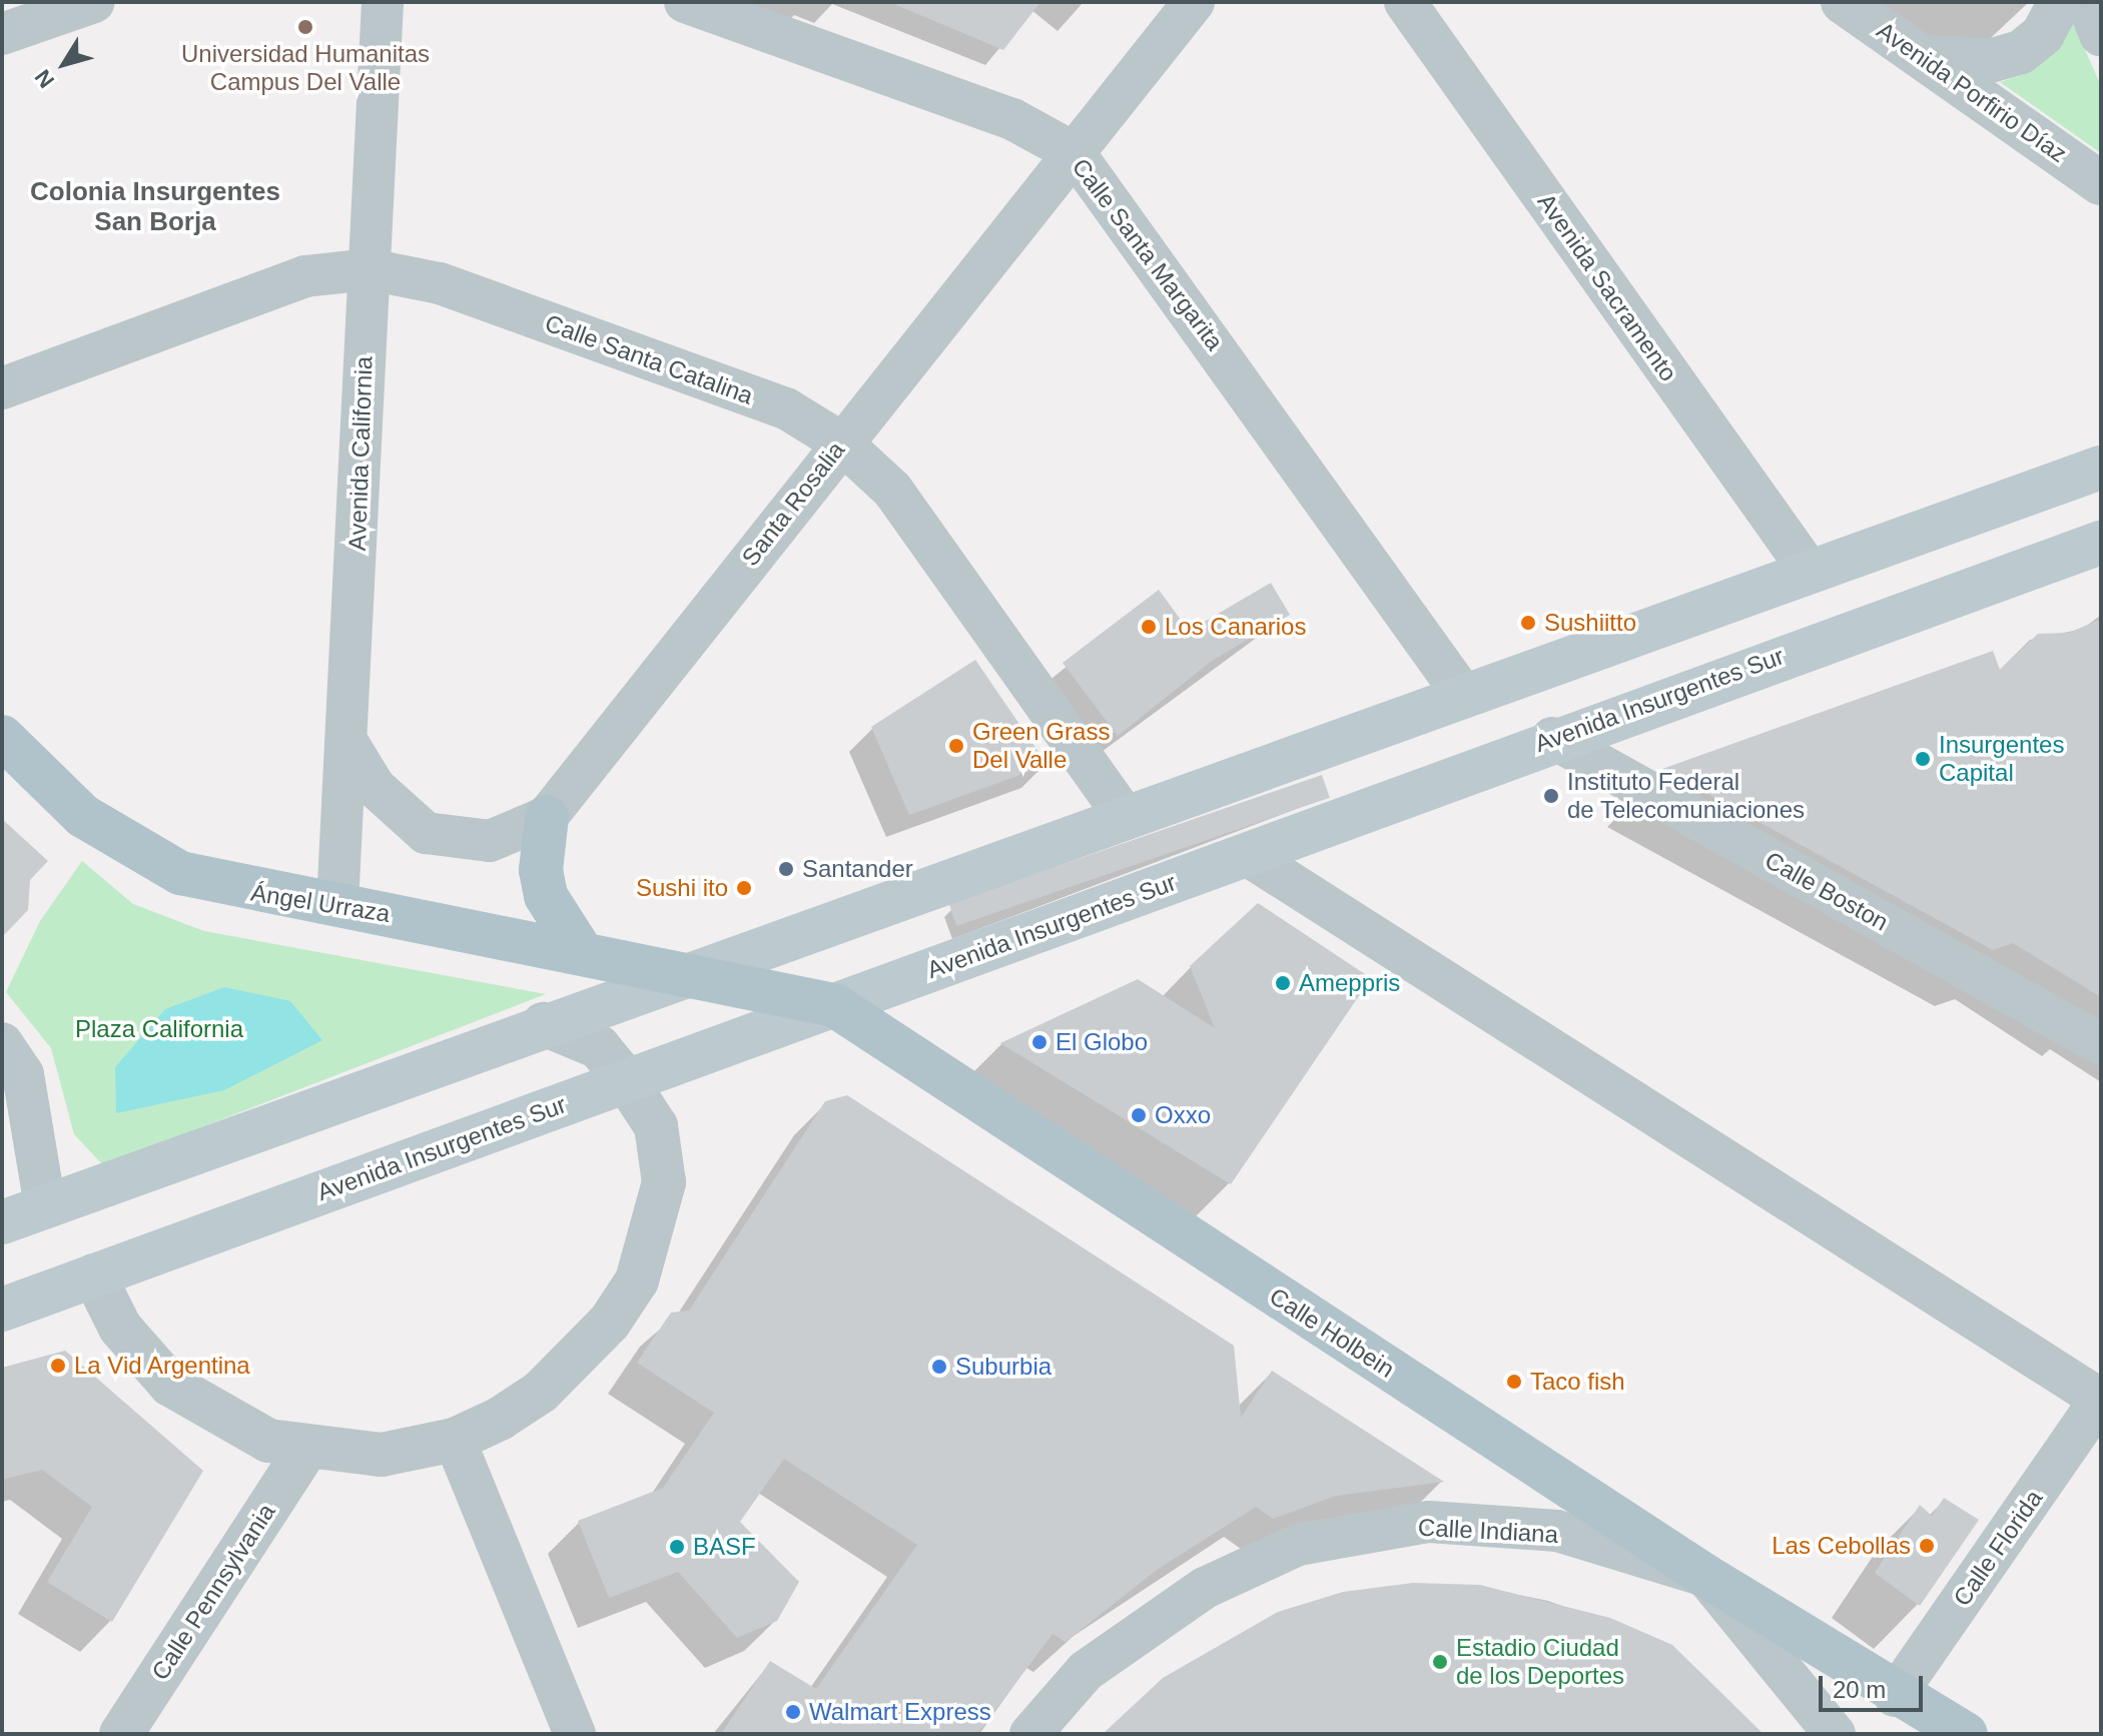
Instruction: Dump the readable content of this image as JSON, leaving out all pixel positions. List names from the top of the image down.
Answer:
{
  "streets": {
    "main road": ["Avenida Insurgentes Sur", "Ángel Urraza", "Calle Holbein"],
    "street": [
      "Avenida Porfirio Díaz",
      "Calle Santa Margarita",
      "Avenida Sacramento",
      "Calle Santa Catalina",
      "Avenida California",
      "Santa Rosalia",
      "Calle Boston",
      "Calle Indiana",
      "Calle Florida",
      "Calle Pennsylvania"
    ]
  },
  "crossings": [
    ["Calle Santa Margarita", "Santa Rosalia"],
    ["Calle Santa Catalina", "Avenida California"],
    ["Calle Santa Catalina", "Santa Rosalia"],
    ["Avenida California", "Santa Rosalia"],
    ["Avenida California", "Ángel Urraza"],
    ["Avenida Insurgentes Sur", "Calle Boston"],
    ["Avenida Insurgentes Sur", "Calle Holbein"],
    ["Ángel Urraza", "Calle Holbein"],
    ["Calle Holbein", "Calle Indiana"],
    ["Calle Holbein", "Calle Florida"]
  ],
  "districts": ["Colonia Insurgentes San Borja"],
  "parks": ["Plaza California"],
  "places": [
    "Universidad Humanitas Campus Del Valle",
    "Sushiitto",
    "Los Canarios",
    "Green Grass Del Valle",
    "Insurgentes Capital",
    "Instituto Federal de Telecomuniaciones",
    "Santander",
    "Sushi ito",
    "Ameppris",
    "El Globo",
    "Oxxo",
    "La Vid Argentina",
    "Suburbia",
    "Taco fish",
    "Las Cebollas",
    "BASF",
    "Estadio Ciudad de los Deportes",
    "Walmart Express"
  ],
  "scale_bar": "20 m",
  "north": "bottom left"
}
